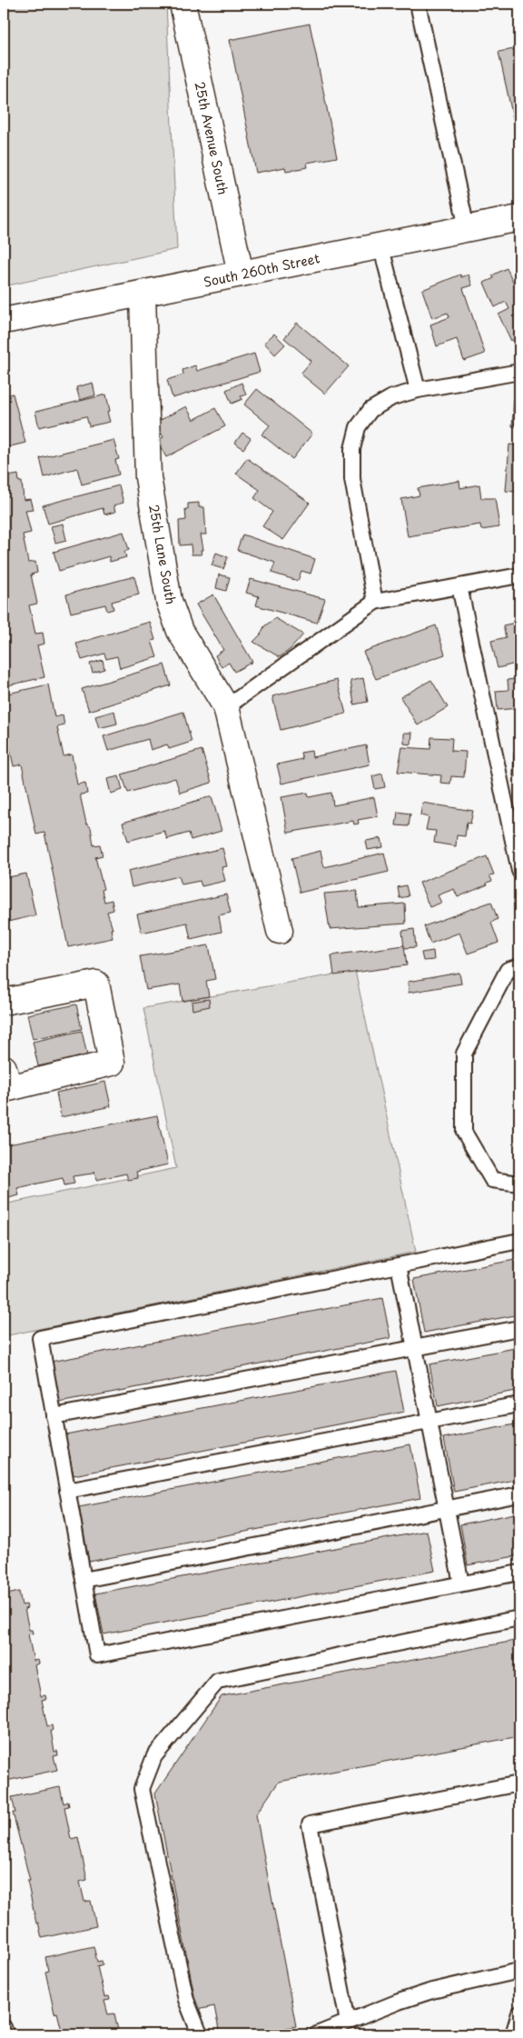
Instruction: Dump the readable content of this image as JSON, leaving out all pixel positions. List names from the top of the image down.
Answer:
{
  "streets": {
    "street": ["25th Avenue South", "South 260th Street", "25th Lane South"]
  },
  "crossings": [
    ["25th Avenue South", "South 260th Street"],
    ["South 260th Street", "25th Lane South"]
  ]
}
